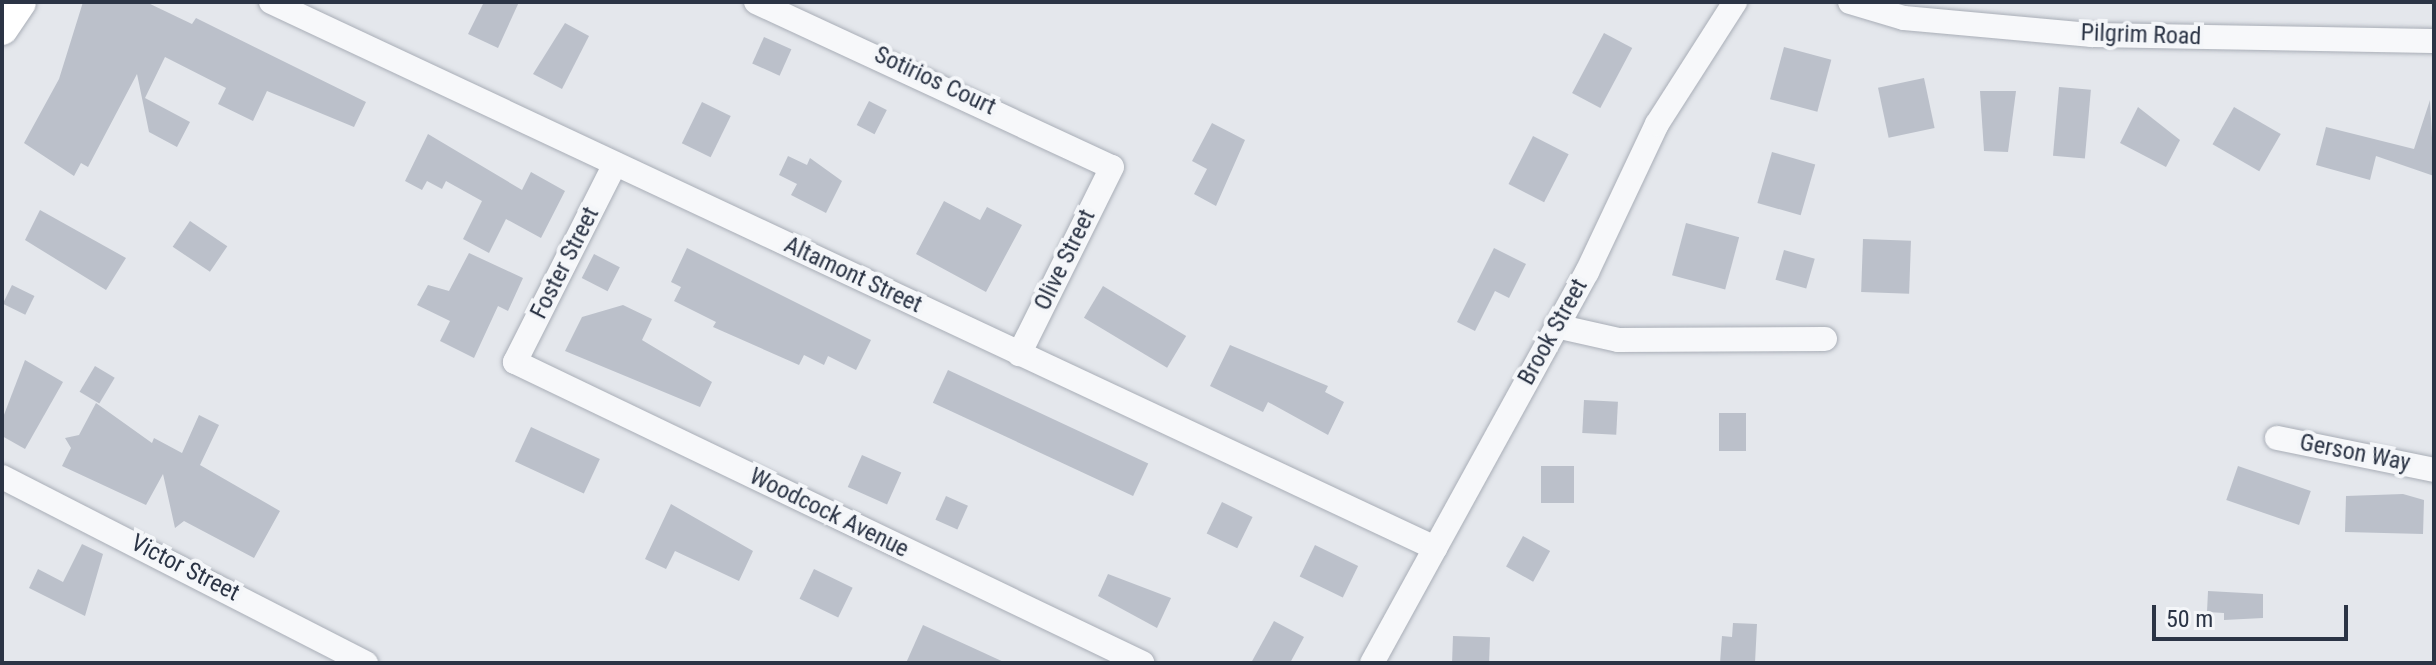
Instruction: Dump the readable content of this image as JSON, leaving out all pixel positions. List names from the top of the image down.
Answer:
{
  "streets": {
    "street": [
      "Pilgrim Road",
      "Sotirios Court",
      "Olive Street",
      "Foster Street",
      "Altamont Street",
      "Brook Street",
      "Gerson Way",
      "Woodcock Avenue",
      "Victor Street"
    ]
  },
  "crossings": [
    ["Sotirios Court", "Olive Street"],
    ["Olive Street", "Altamont Street"],
    ["Foster Street", "Altamont Street"],
    ["Foster Street", "Woodcock Avenue"],
    ["Altamont Street", "Brook Street"]
  ],
  "scale_bar": "50 m"
}
